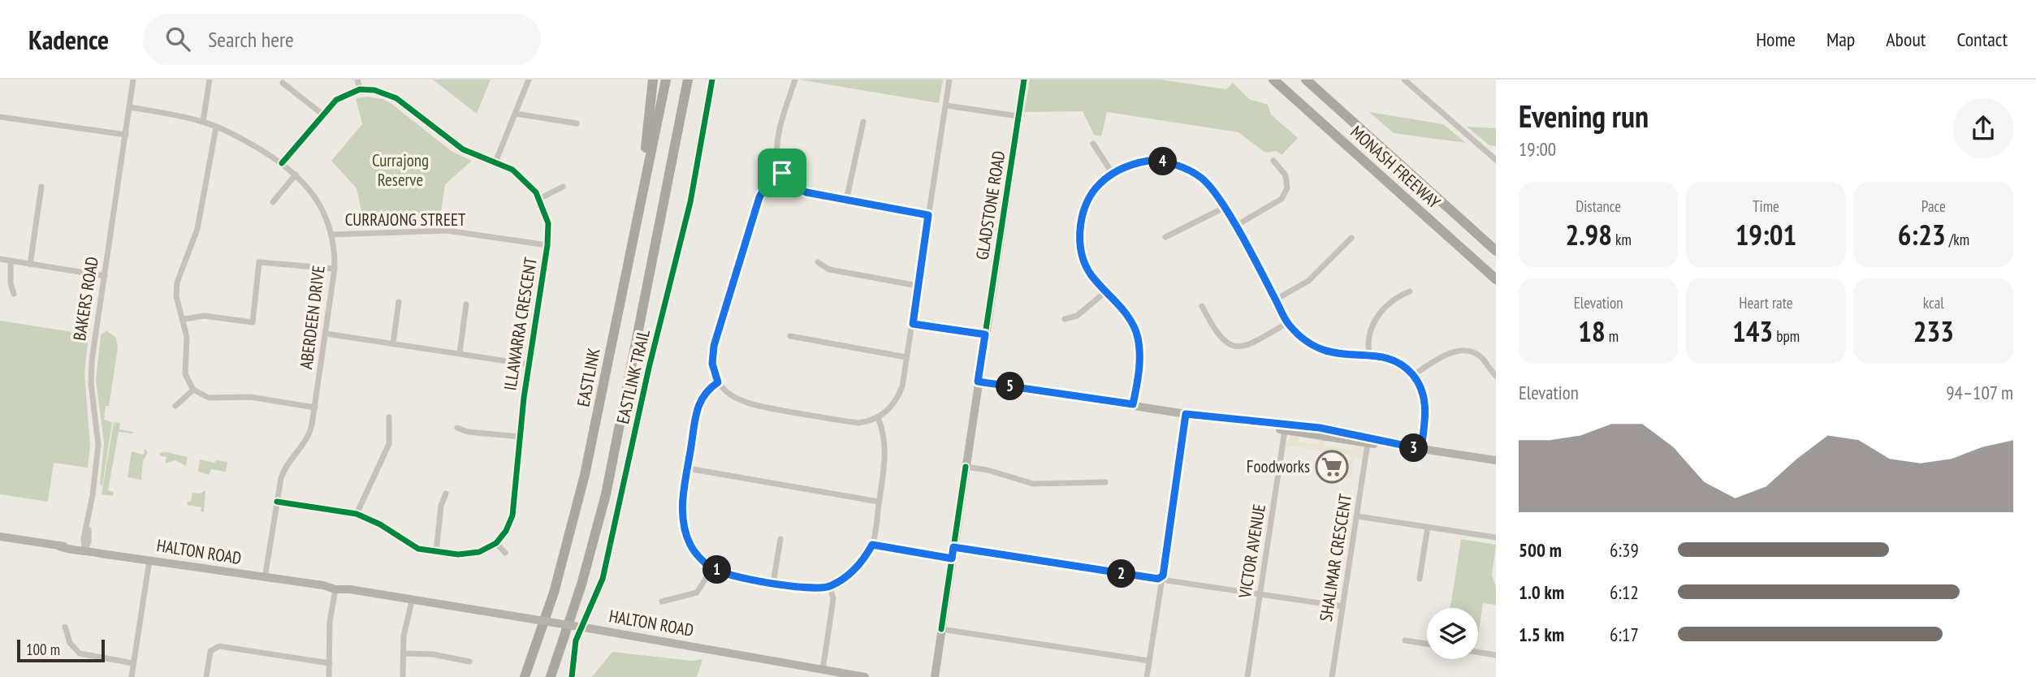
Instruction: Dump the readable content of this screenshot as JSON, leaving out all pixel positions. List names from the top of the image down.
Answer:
{
  "streets": {
    "highway": ["MONASH FREEWAY", "EASTLINK"],
    "main road": ["GLADSTONE ROAD", "HALTON ROAD"],
    "street": [
      "CURRAJONG STREET",
      "BAKERS ROAD",
      "ABERDEEN DRIVE",
      "ILLAWARRA CRESCENT",
      "VICTOR AVENUE",
      "SHALIMAR CRESCENT"
    ],
    "cycle path": ["EASTLINK TRAIL"]
  },
  "crossings": [
    ["CURRAJONG STREET", "ABERDEEN DRIVE"],
    ["CURRAJONG STREET", "ILLAWARRA CRESCENT"],
    ["BAKERS ROAD", "ABERDEEN DRIVE"],
    ["BAKERS ROAD", "HALTON ROAD"],
    ["ABERDEEN DRIVE", "HALTON ROAD"]
  ],
  "parks": ["Currajong Reserve"],
  "places": {
    "supermarket": ["Foodworks"]
  },
  "scale_bar": "100 m",
  "page": {
    "header": "Kadence",
    "search": "Search here",
    "nav": [
      "Home",
      "Map",
      "About",
      "Contact"
    ],
    "heading": ["Evening run", "19:00"],
    "pins": [
      "4",
      "5",
      "3",
      "1",
      "2"
    ],
    "stats": [
      ["Distance", "2.98 km"],
      ["Time", "19:01"],
      ["Pace", "6:23 /km"],
      ["Elevation", "18 m"],
      ["Heart rate", "143 bpm"],
      ["kcal", "233"]
    ],
    "chart": ["Elevation", "94–107 m"],
    "list": [
      {
        "name": "500 m",
        "note": "6:39"
      },
      {
        "name": "1.0 km",
        "note": "6:12"
      },
      {
        "name": "1.5 km",
        "note": "6:17"
      }
    ],
    "scale": "100 m"
  }
}
